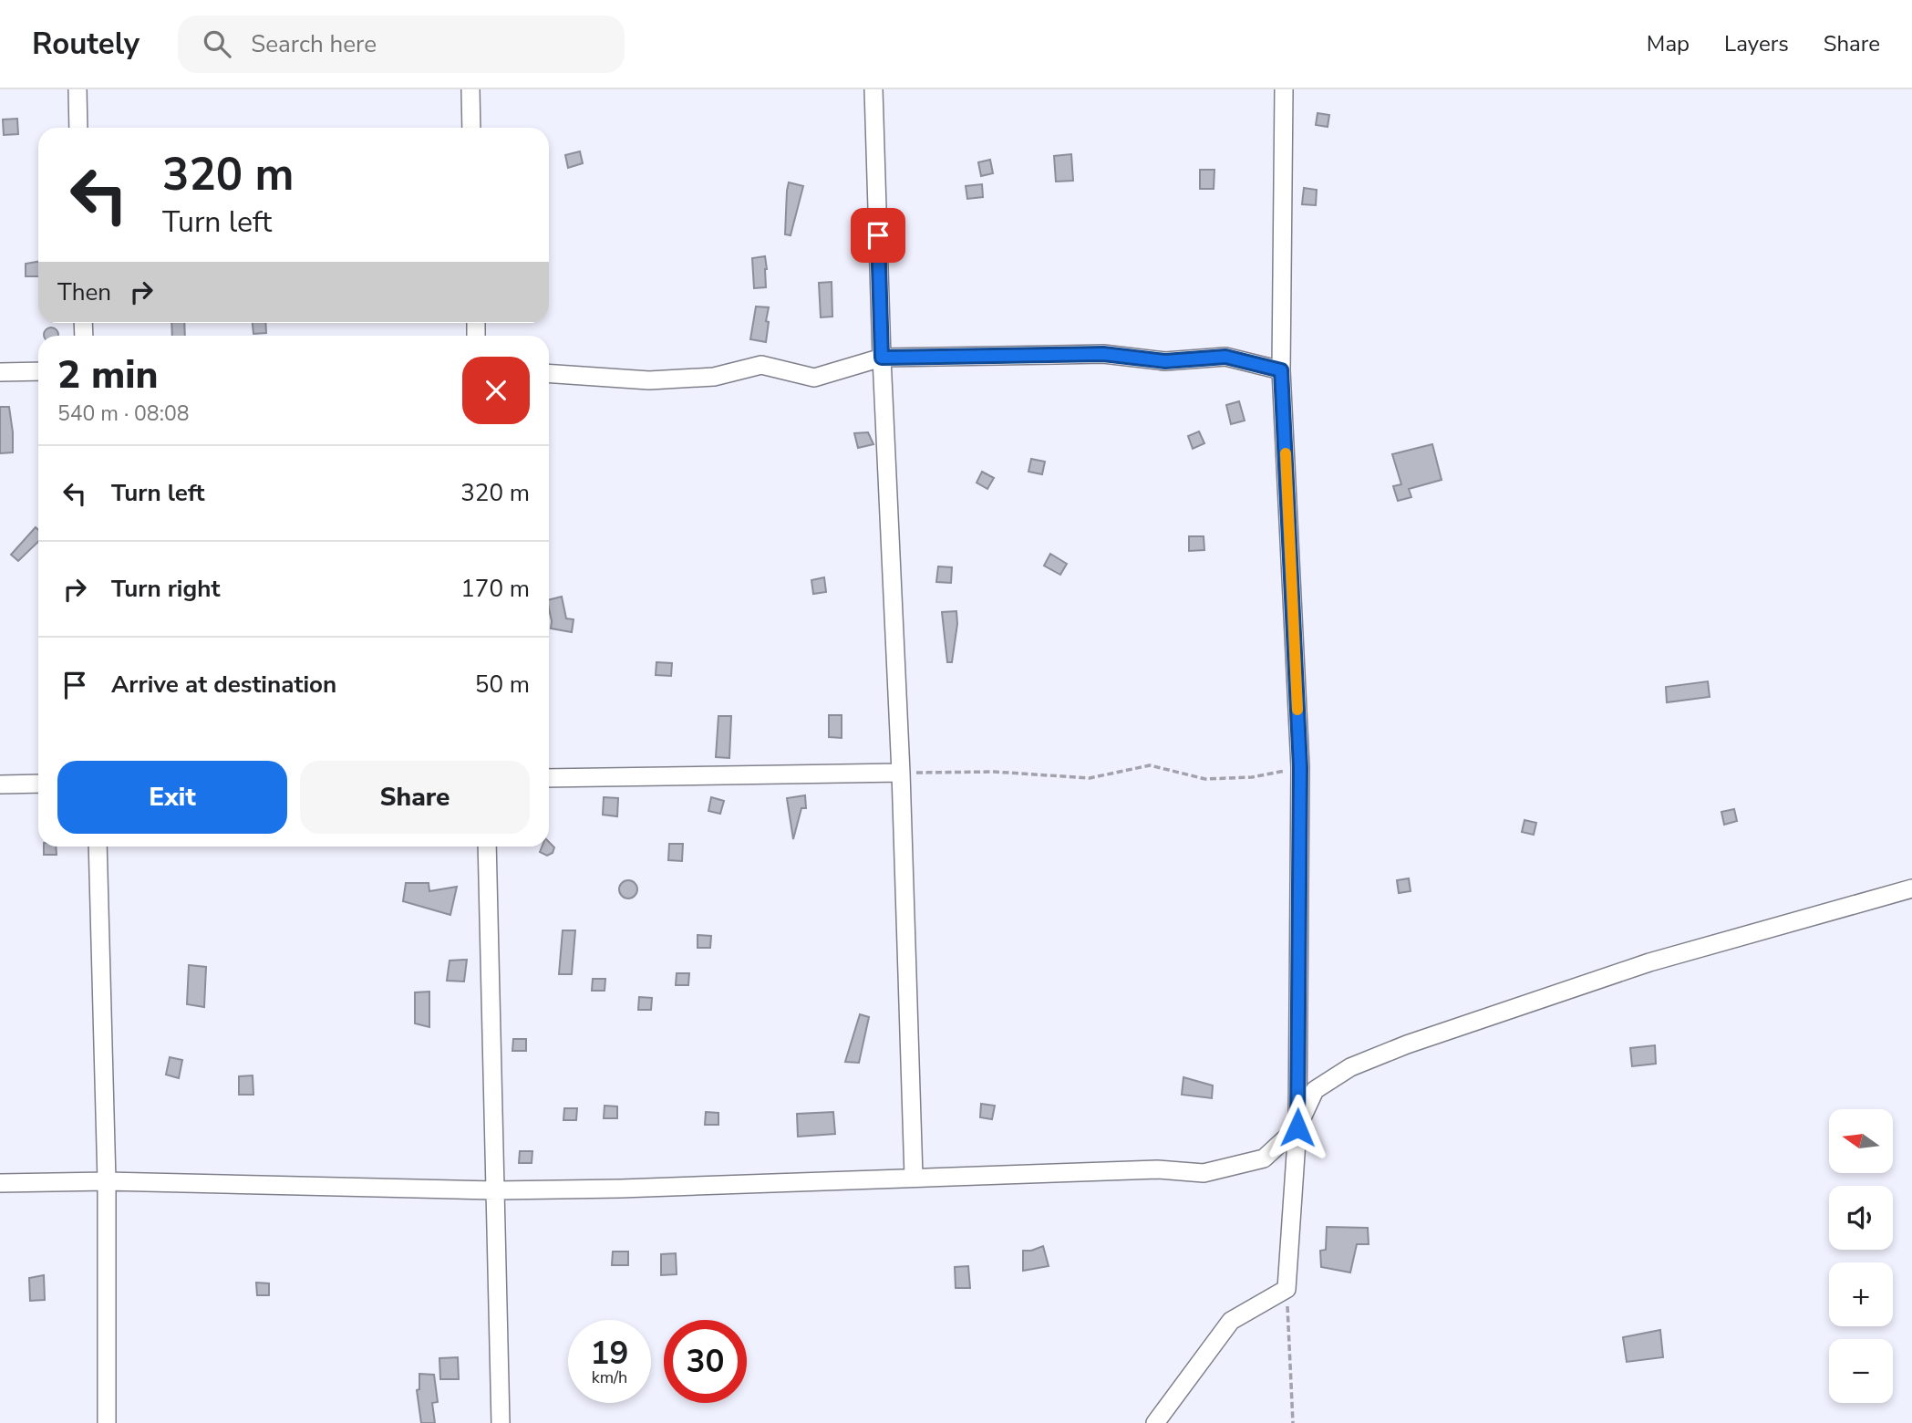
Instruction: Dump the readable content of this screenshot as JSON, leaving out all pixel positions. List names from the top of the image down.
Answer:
{
  "north": "left",
  "page": {
    "header": "Routely",
    "search": "Search here",
    "nav": ["Map", "Layers", "Share"],
    "turn": ["320 m", "Turn left"],
    "then": "Then",
    "heading": ["2 min", "540 m · 08:08"],
    "list": [
      {
        "name": "Turn left",
        "value": "320 m"
      },
      {
        "name": "Turn right",
        "value": "170 m"
      },
      {
        "name": "Arrive at destination",
        "value": "50 m"
      }
    ],
    "buttons": ["Exit", "Share"],
    "map_buttons": ["+", "−"],
    "speed": "19 km/h",
    "limit": "30"
  }
}
